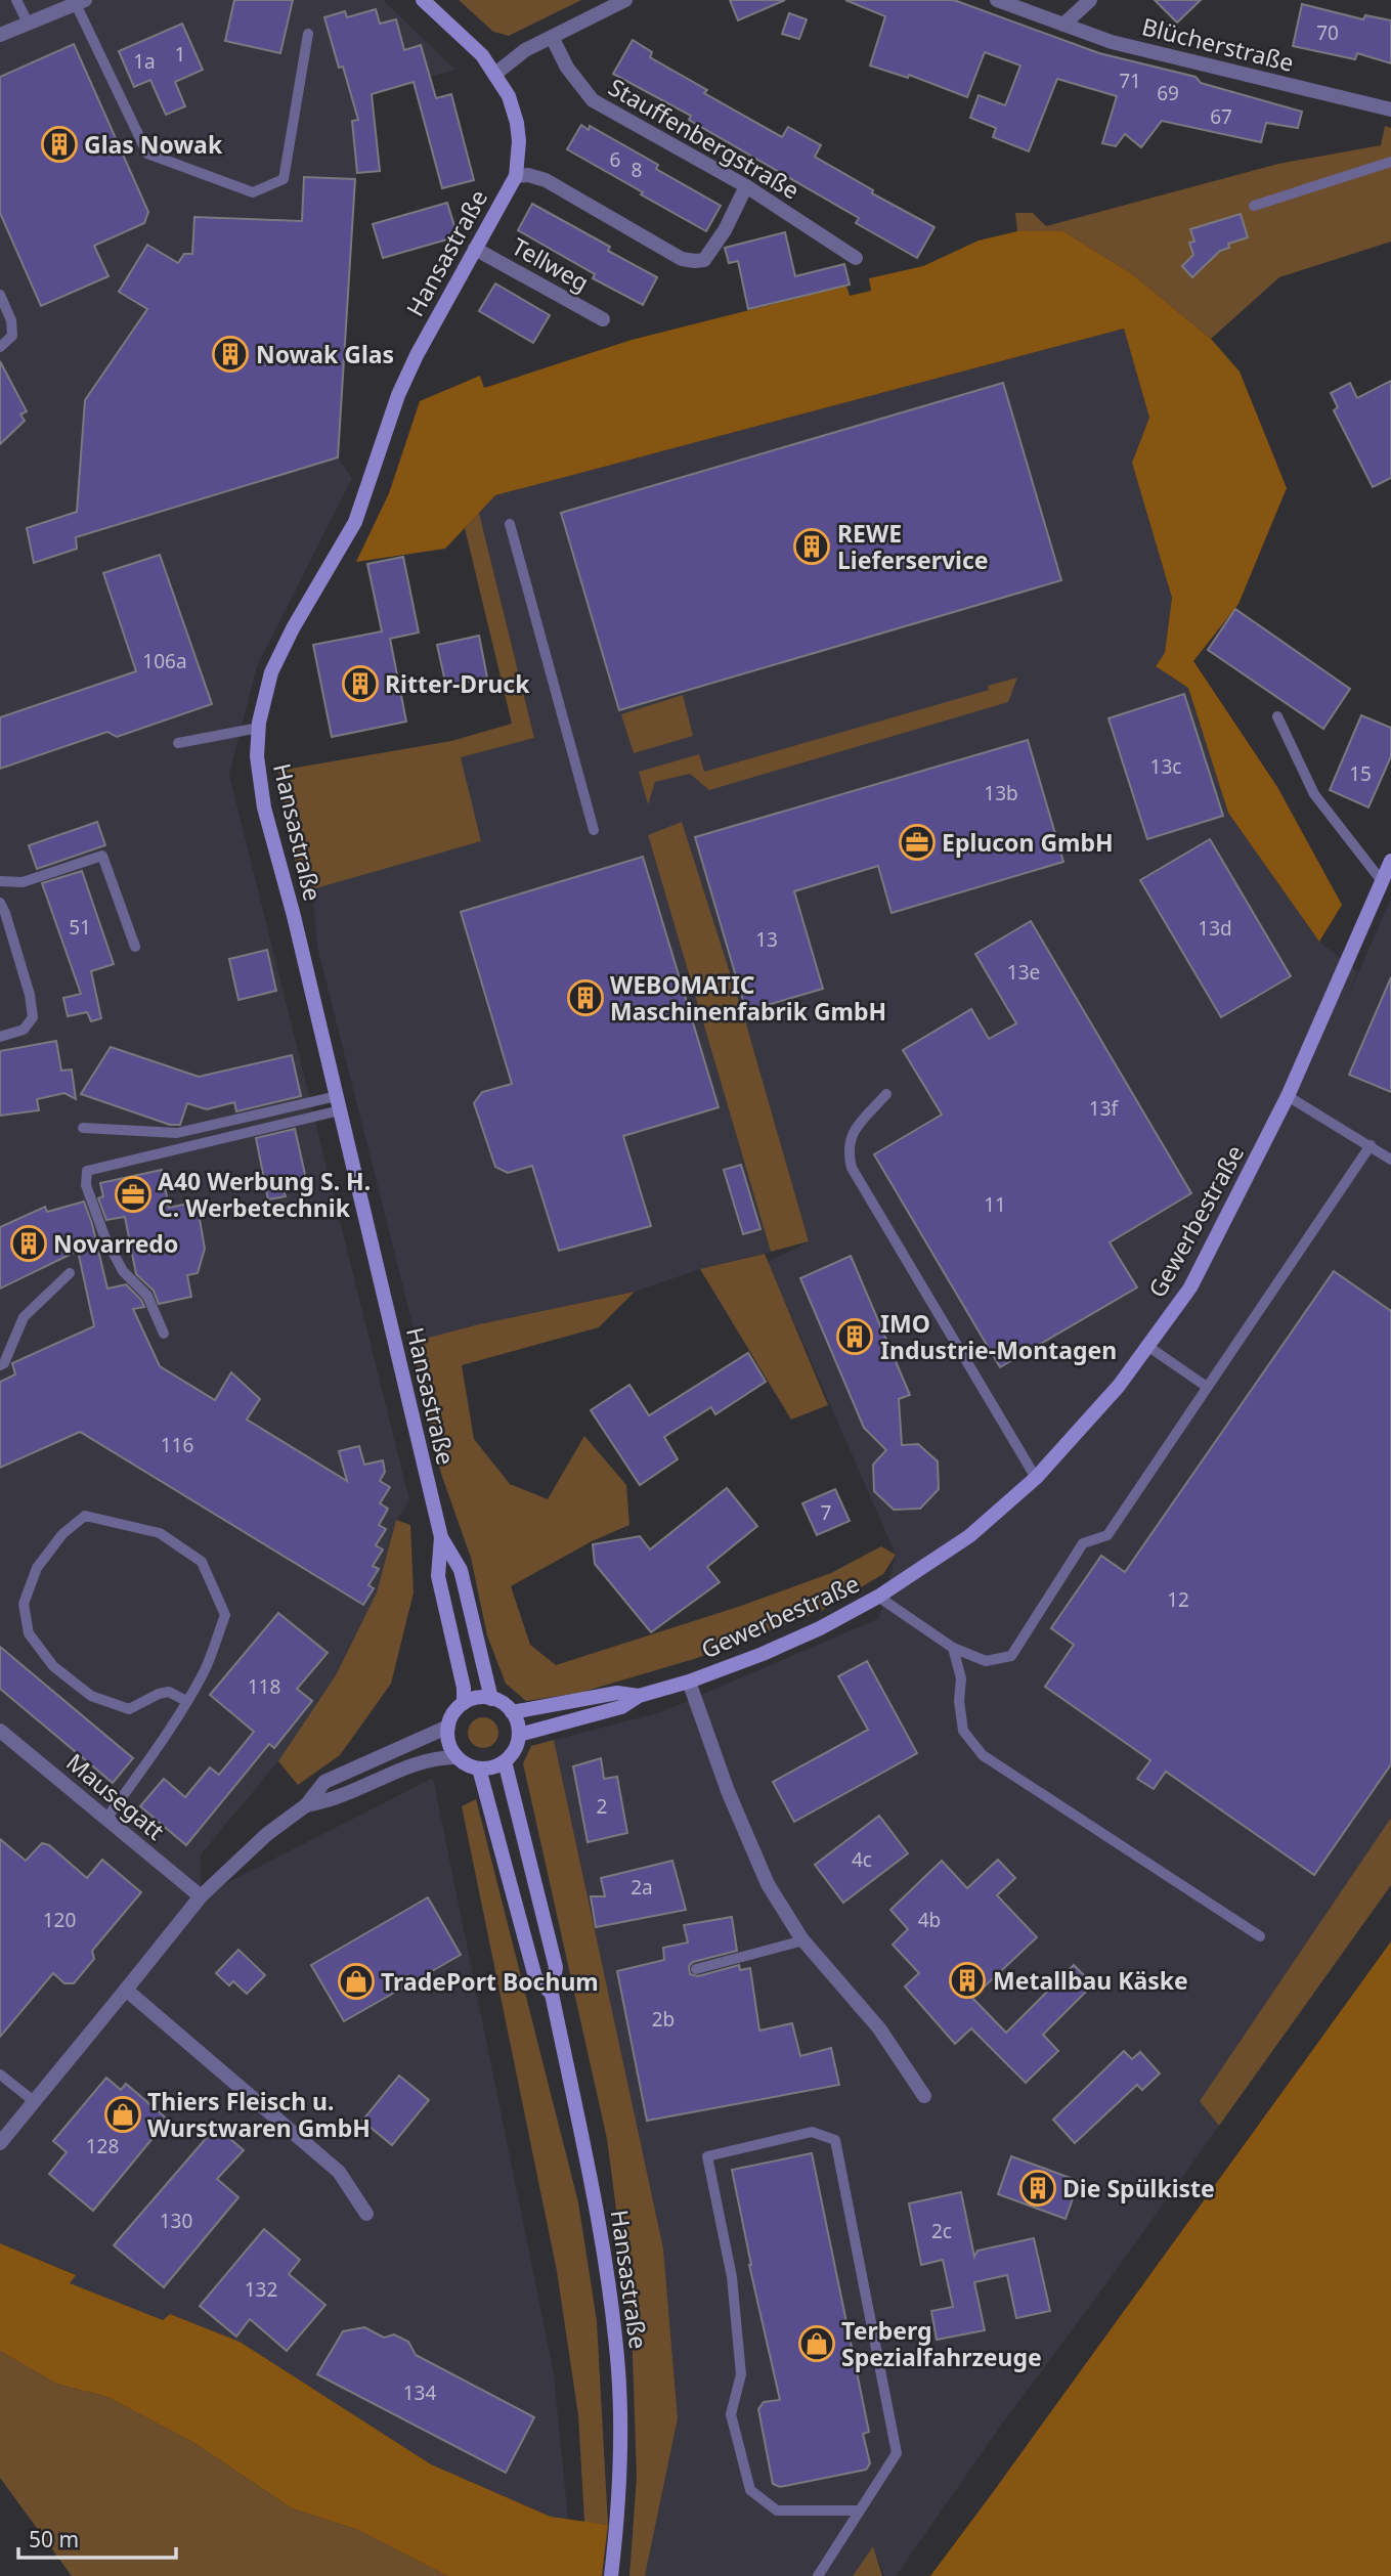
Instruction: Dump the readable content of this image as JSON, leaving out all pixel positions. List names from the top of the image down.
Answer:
{
  "streets": {
    "street": [
      "Blücherstraße",
      "Stauffenbergstraße",
      "Hansastraße",
      "Tellweg",
      "Gewerbestraße",
      "Mausegatt"
    ]
  },
  "crossings": [
    ["Hansastraße", "Tellweg"],
    ["Hansastraße", "Gewerbestraße"]
  ],
  "places": {
    "building": [
      "Glas Nowak",
      "Nowak Glas",
      "REWE Lieferservice",
      "Ritter-Druck",
      "WEBOMATIC Maschinenfabrik GmbH",
      "Novarredo",
      "IMO Industrie-Montagen",
      "Metallbau Käske",
      "Die Spülkiste"
    ],
    "office": ["Eplucon GmbH", "A40 Werbung S. H. C. Werbetechnik"],
    "shop": ["TradePort Bochum", "Thiers Fleisch u. Wurstwaren GmbH", "Terberg Spezialfahrzeuge"]
  },
  "house_numbers": [
    "70",
    "1",
    "1a",
    "71",
    "69",
    "67",
    "6",
    "8",
    "106a",
    "13c",
    "15",
    "13b",
    "51",
    "13d",
    "13",
    "13e",
    "13f",
    "11",
    "116",
    "7",
    "12",
    "118",
    "2",
    "4c",
    "2a",
    "120",
    "4b",
    "2b",
    "128",
    "130",
    "2c",
    "132",
    "134"
  ],
  "scale_bar": "50 m"
}
